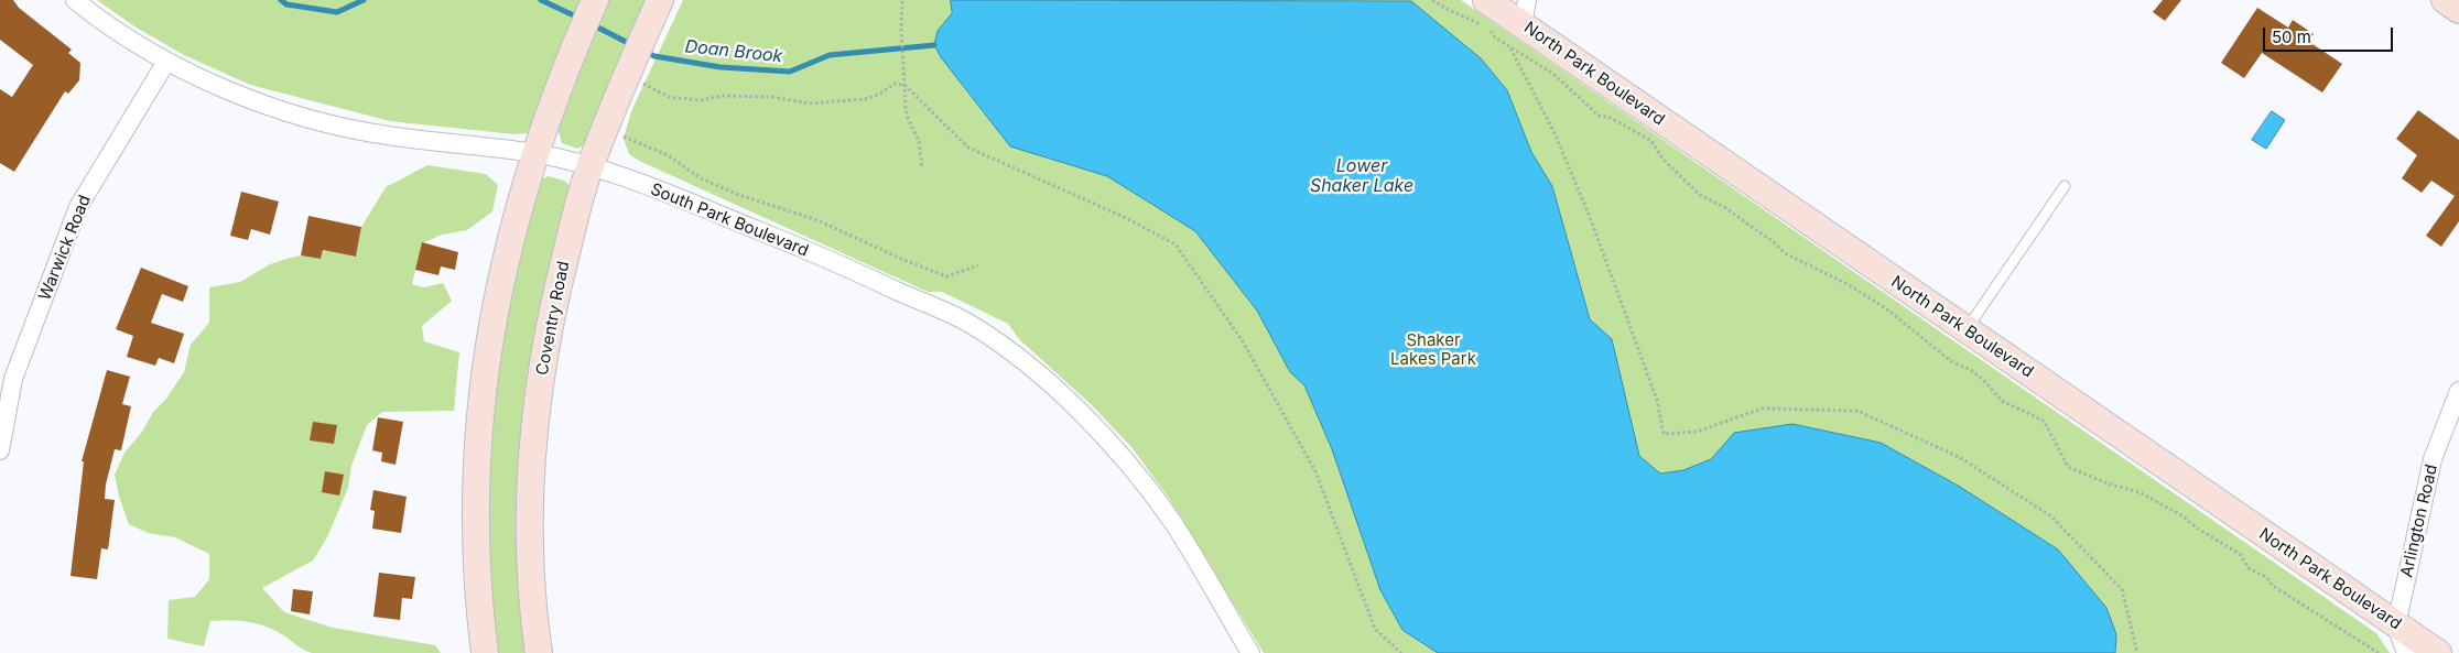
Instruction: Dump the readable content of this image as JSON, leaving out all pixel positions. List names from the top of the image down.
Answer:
{
  "streets": {
    "street": [
      "North Park Boulevard",
      "South Park Boulevard",
      "Warwick Road",
      "Coventry Road",
      "Arlington Road"
    ]
  },
  "crossings": [
    ["North Park Boulevard", "Arlington Road"],
    ["South Park Boulevard", "Warwick Road"],
    ["South Park Boulevard", "Coventry Road"]
  ],
  "water": ["Doan Brook", "Lower Shaker Lake"],
  "parks": ["Shaker Lakes Park"],
  "scale_bar": "50 m"
}
